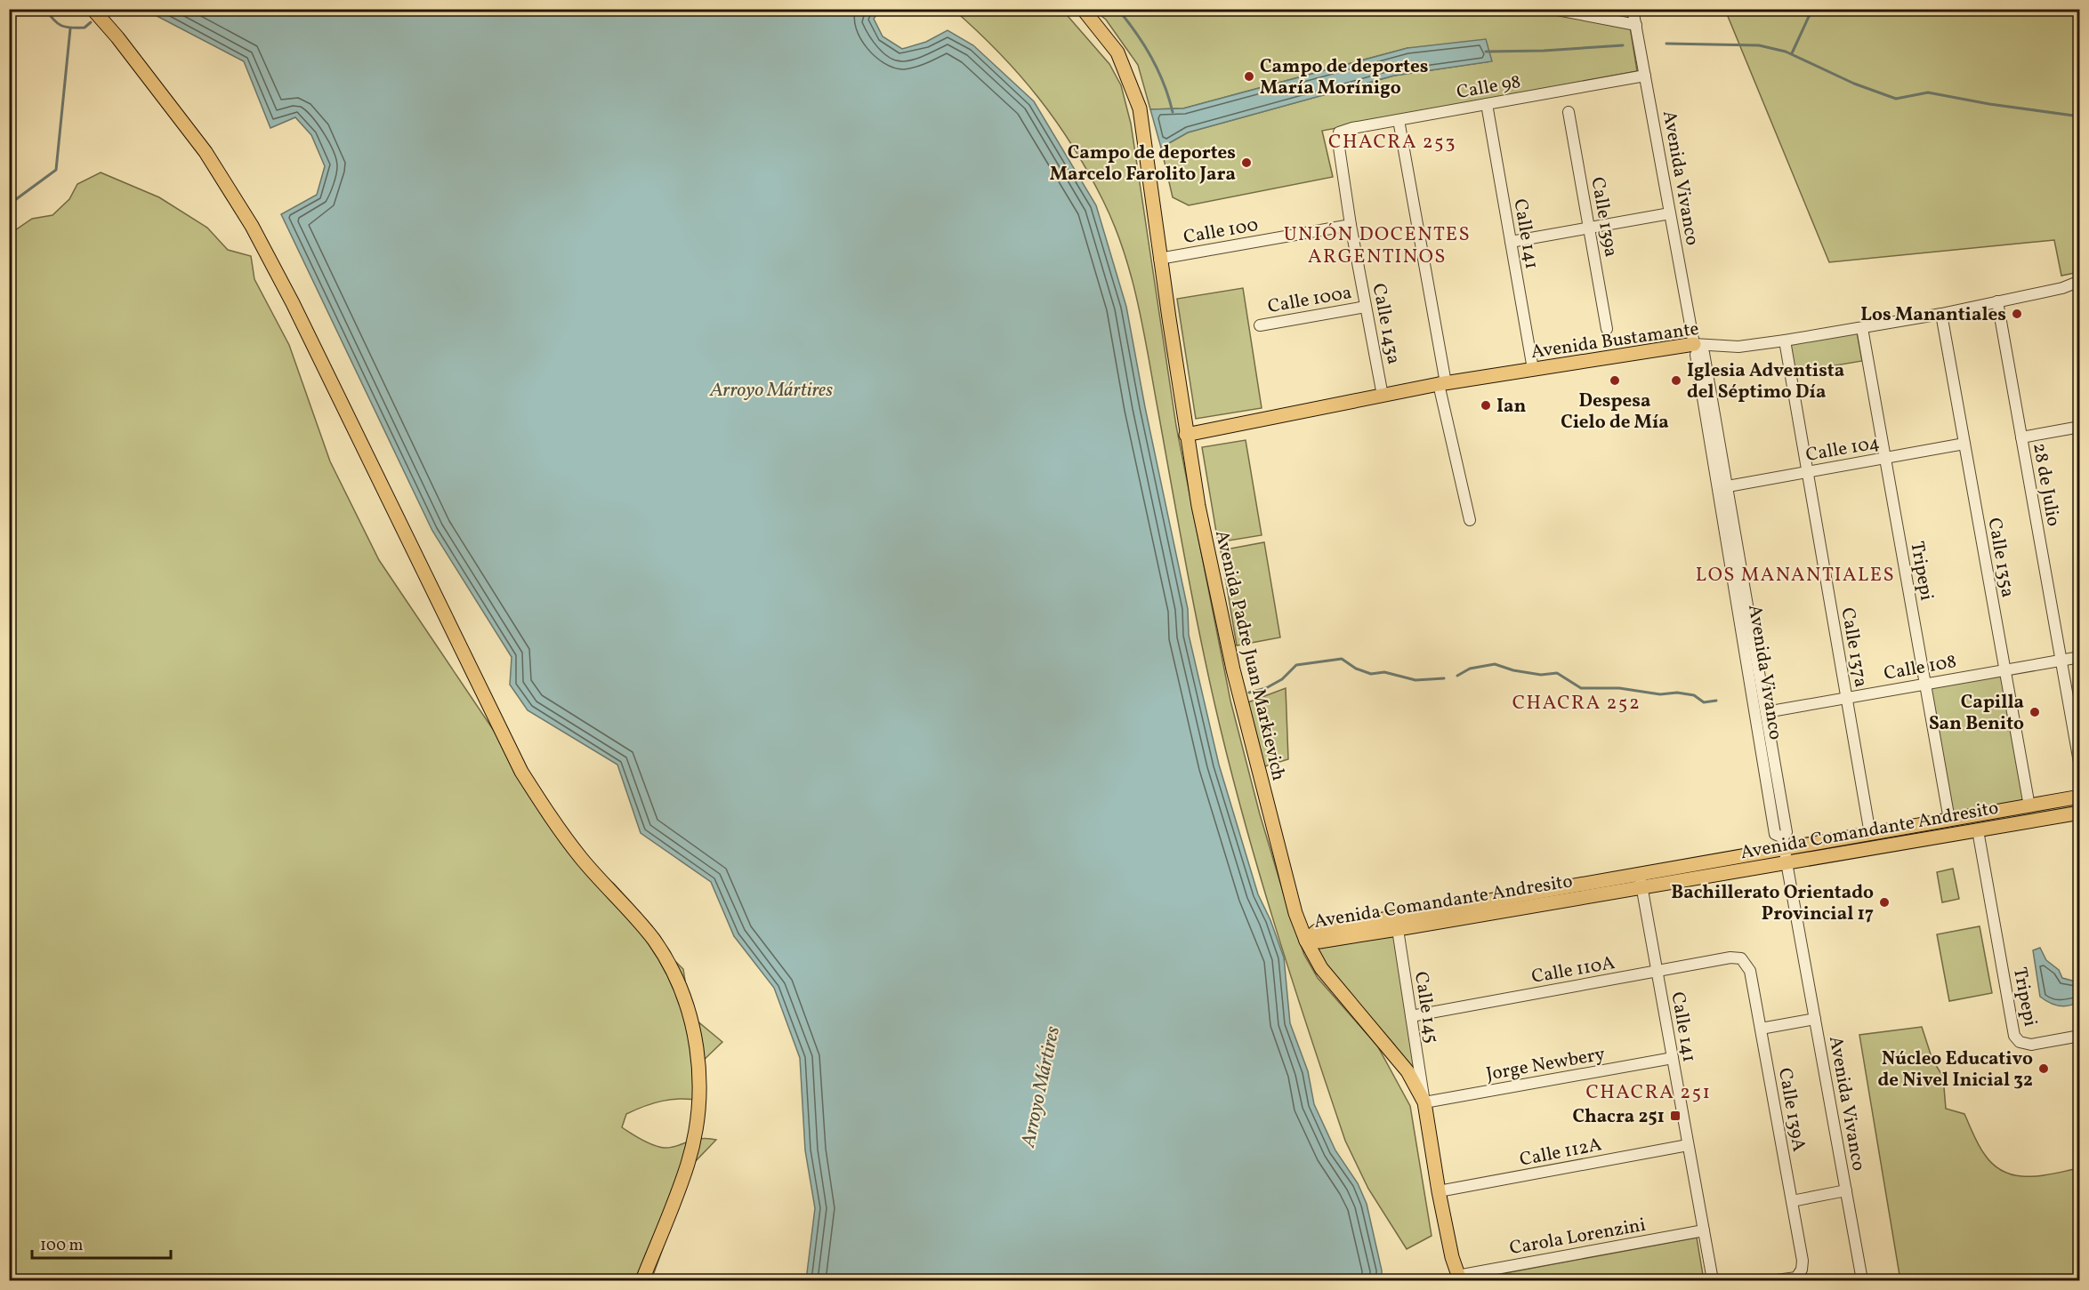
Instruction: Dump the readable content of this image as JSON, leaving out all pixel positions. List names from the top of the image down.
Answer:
{
  "streets": {
    "main road": ["Avenida Bustamante", "Avenida Padre Juan Markievich", "Avenida Comandante Andresito"],
    "street": [
      "Calle 98",
      "Avenida Vivanco",
      "Calle 139a",
      "Calle 100",
      "Calle 141",
      "Calle 100a",
      "Calle 143a",
      "Calle 104",
      "28 de Julio",
      "Calle 135a",
      "Tripepi",
      "Calle 137a",
      "Calle 108",
      "Calle 110A",
      "Calle 145",
      "Jorge Newbery",
      "Calle 139A",
      "Calle 112A",
      "Carola Lorenzini"
    ]
  },
  "crossings": [
    ["Calle 98", "Avenida Vivanco"],
    ["Calle 98", "Calle 141"],
    ["Calle 98", "Calle 143a"],
    ["Avenida Vivanco", "Avenida Bustamante"],
    ["Avenida Vivanco", "Calle 104"],
    ["Avenida Vivanco", "Calle 108"],
    ["Avenida Vivanco", "Avenida Comandante Andresito"],
    ["Calle 100", "Calle 143a"],
    ["Calle 100", "Avenida Padre Juan Markievich"],
    ["Calle 141", "Avenida Bustamante"],
    ["Calle 141", "Avenida Comandante Andresito"],
    ["Calle 141", "Calle 110A"],
    ["Calle 141", "Jorge Newbery"],
    ["Calle 141", "Calle 112A"],
    ["Calle 141", "Carola Lorenzini"],
    ["Calle 100a", "Calle 143a"],
    ["Calle 143a", "Avenida Bustamante"],
    ["Avenida Bustamante", "28 de Julio"],
    ["Avenida Bustamante", "Calle 135a"],
    ["Avenida Bustamante", "Tripepi"],
    ["Avenida Bustamante", "Calle 137a"],
    ["Avenida Bustamante", "Avenida Padre Juan Markievich"],
    ["Calle 104", "Calle 135a"],
    ["Calle 104", "Tripepi"],
    ["Calle 104", "Calle 137a"],
    ["28 de Julio", "Calle 108"],
    ["Calle 135a", "Calle 108"],
    ["Calle 135a", "Avenida Comandante Andresito"],
    ["Tripepi", "Calle 108"],
    ["Tripepi", "Avenida Comandante Andresito"],
    ["Calle 137a", "Calle 108"],
    ["Calle 137a", "Avenida Comandante Andresito"],
    ["Avenida Padre Juan Markievich", "Avenida Comandante Andresito"],
    ["Avenida Padre Juan Markievich", "Calle 145"],
    ["Avenida Padre Juan Markievich", "Jorge Newbery"],
    ["Avenida Padre Juan Markievich", "Calle 112A"],
    ["Avenida Padre Juan Markievich", "Carola Lorenzini"],
    ["Avenida Comandante Andresito", "Calle 145"],
    ["Calle 110A", "Calle 145"],
    ["Calle 110A", "Calle 139A"],
    ["Calle 145", "Jorge Newbery"]
  ],
  "districts": [
    "CHACRA 253",
    "UNIÓN DOCENTES ARGENTINOS",
    "LOS MANANTIALES",
    "CHACRA 252",
    "CHACRA 251"
  ],
  "water": ["Arroyo Mártires"],
  "places": {
    "other": [
      "Campo de deportes María Morínigo",
      "Campo de deportes Marcelo Farolito Jara",
      "Los Manantiales",
      "Despesa Cielo de Mía",
      "Iglesia Adventista del Séptimo Día",
      "Ian",
      "Capilla San Benito",
      "Bachillerato Orientado Provincial 17",
      "Núcleo Educativo de Nivel Inicial 32"
    ],
    "transit": ["Chacra 251"]
  },
  "scale_bar": "100 m"
}
